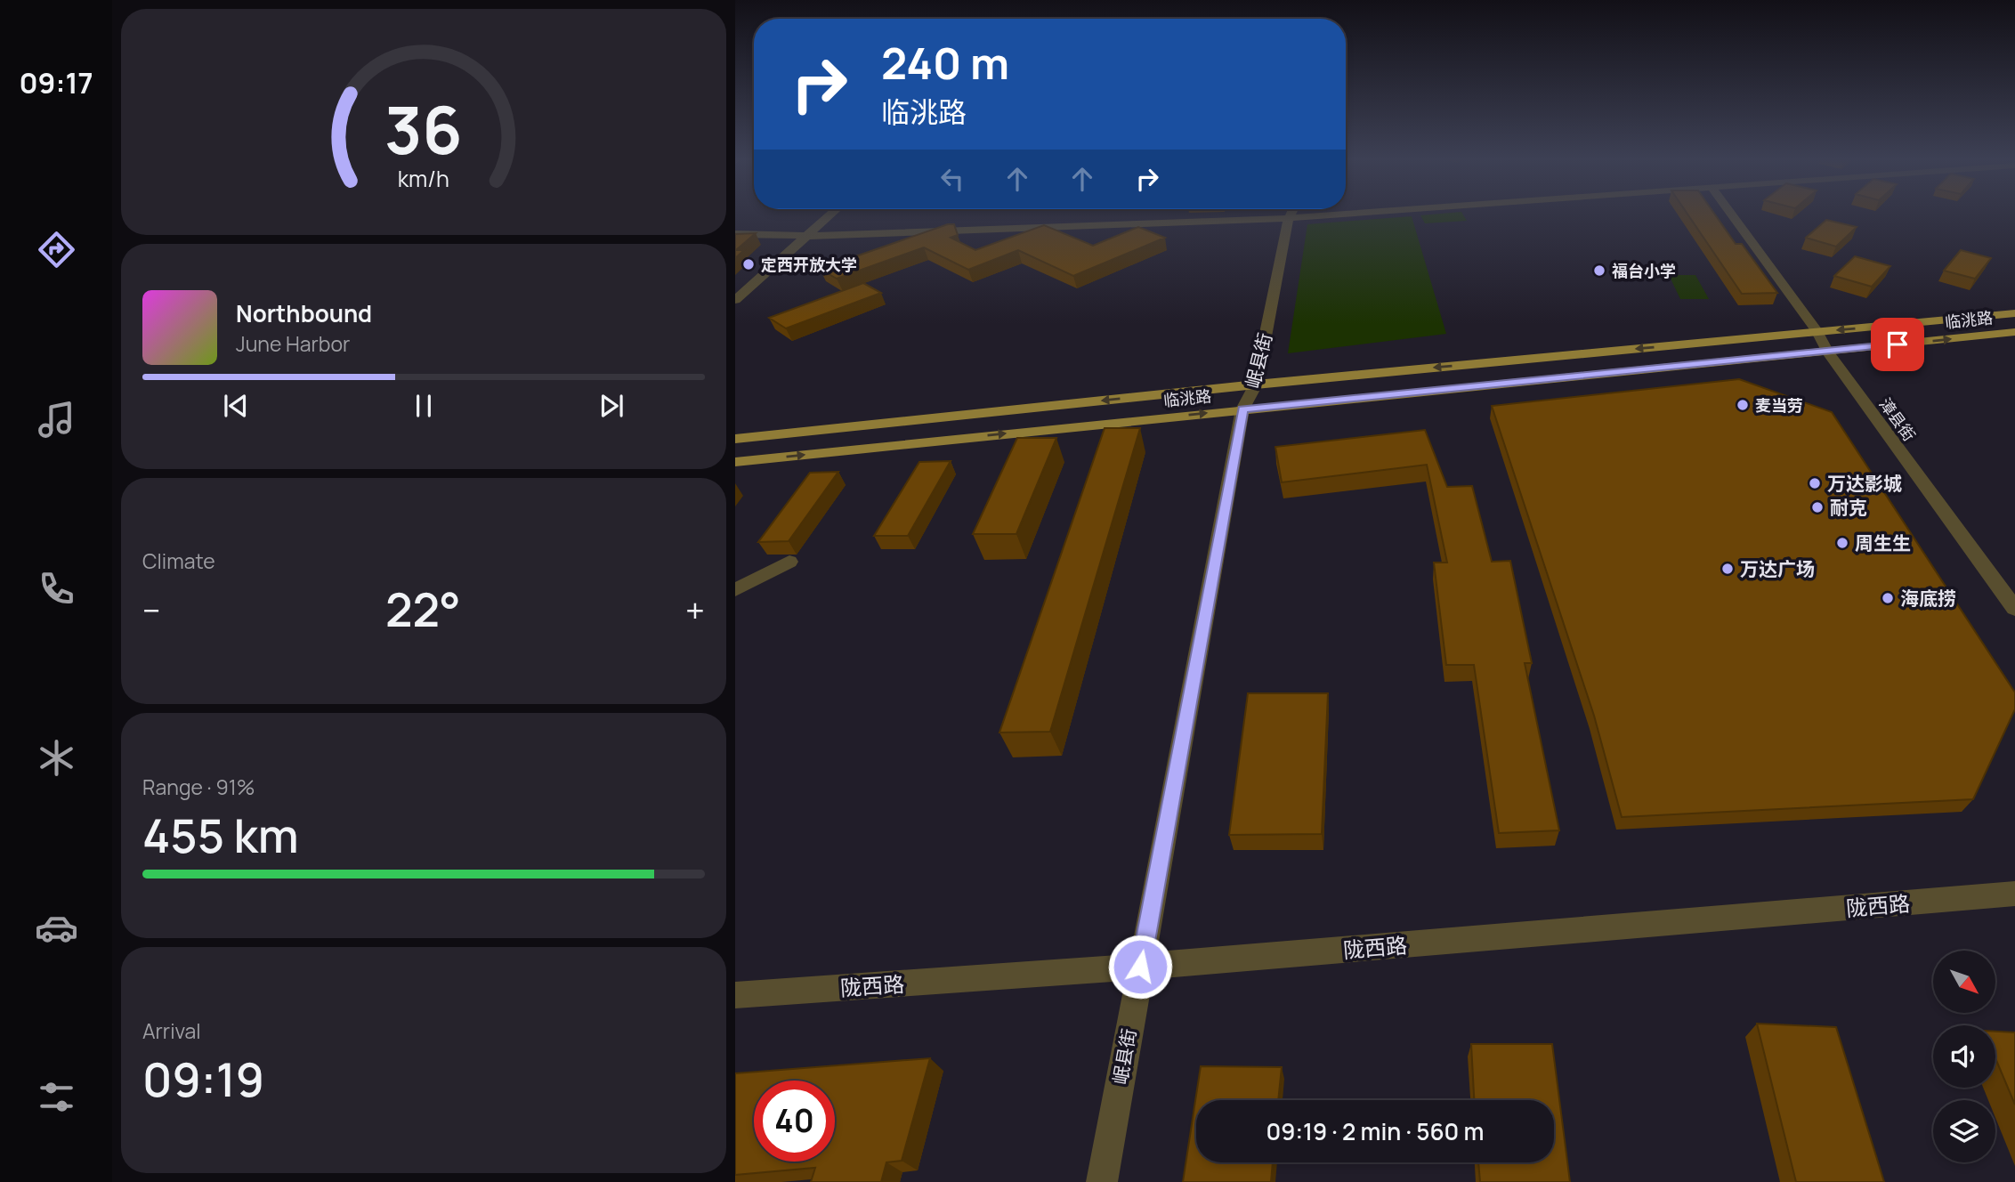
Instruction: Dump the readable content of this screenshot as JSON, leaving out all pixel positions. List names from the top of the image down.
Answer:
{
  "streets": {
    "main road": ["临洮路"],
    "street": ["岷县街", "漳县街", "陇西路"]
  },
  "crossings": [
    ["临洮路", "岷县街"],
    ["临洮路", "漳县街"],
    ["岷县街", "陇西路"]
  ],
  "places": [
    "定西开放大学",
    "福台小学",
    "麦当劳",
    "万达影城",
    "耐克",
    "周生生",
    "万达广场",
    "海底捞"
  ],
  "north": "bottom right",
  "page": {
    "tabs": "09:17",
    "turn": ["240 m", "临洮路"],
    "song": ["Northbound", "June Harbor"],
    "tile": [
      "Climate",
      ["Range · 91%", "455 km"],
      ["Arrival", "09:19"]
    ],
    "heat": ["−", "22°", "+"],
    "limit": "40",
    "trip": "09:19 · 2 min · 560 m",
    "gauge": ["36", "km/h"]
  }
}
